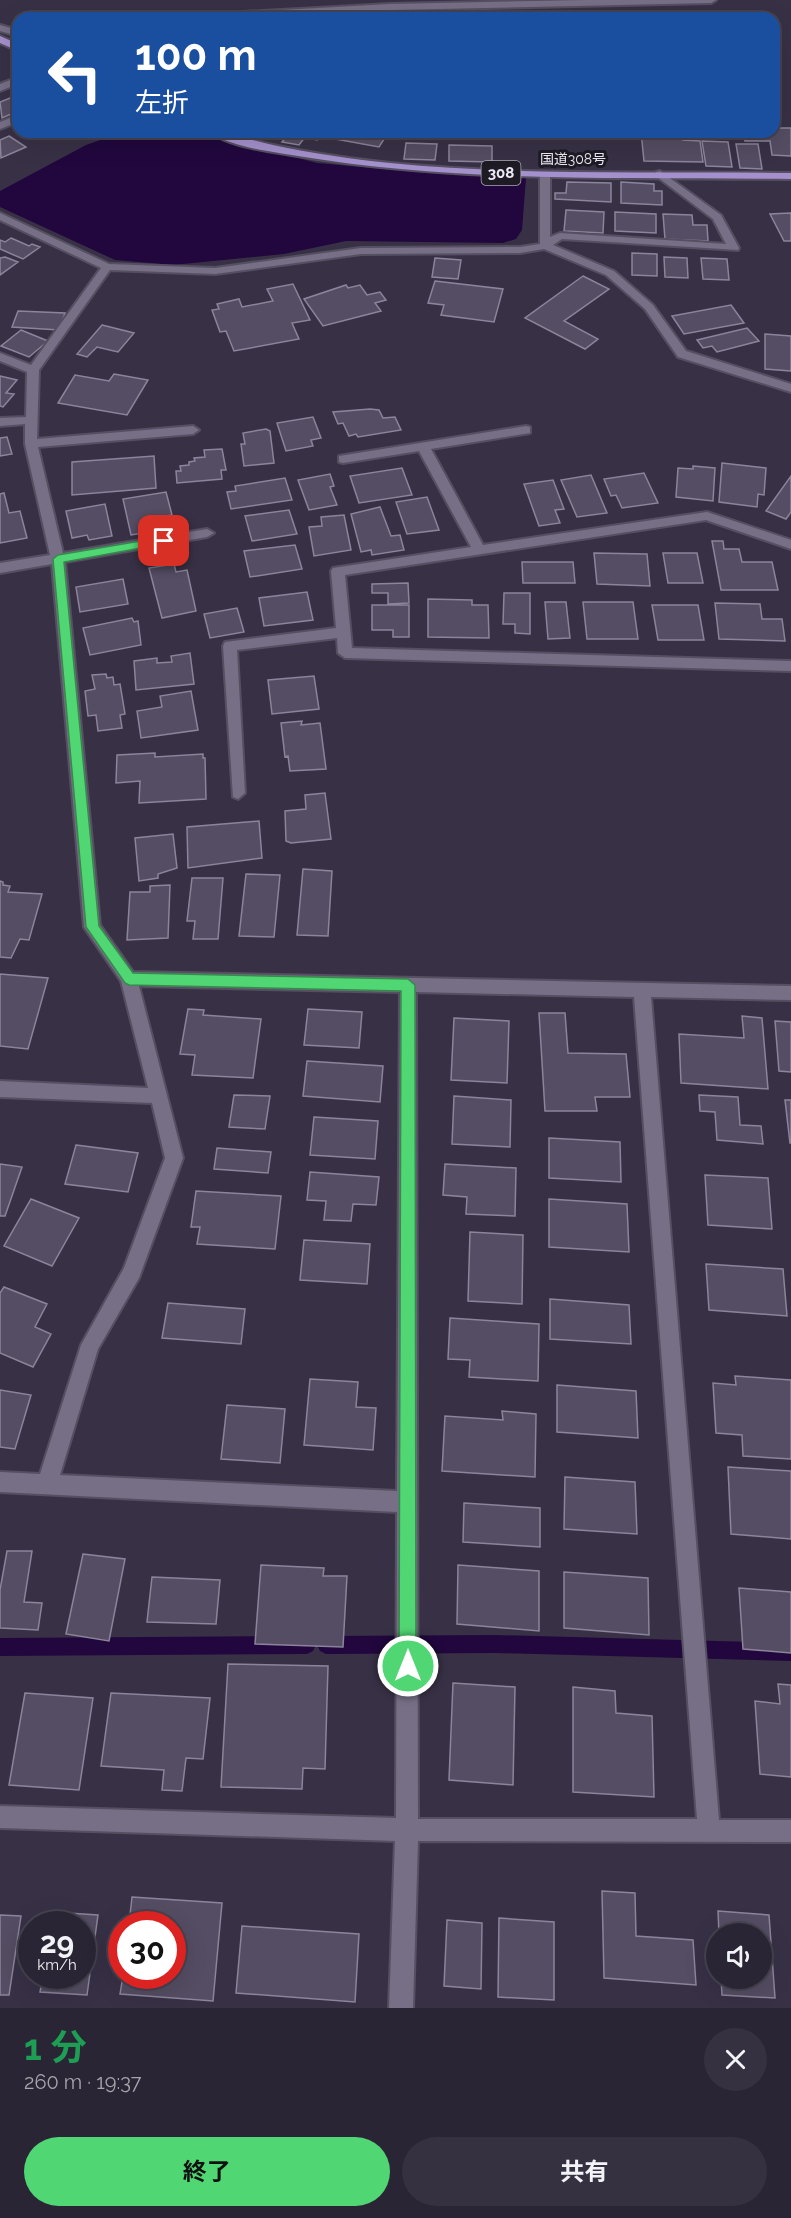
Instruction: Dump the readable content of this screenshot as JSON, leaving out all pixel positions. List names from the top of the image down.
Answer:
{
  "streets": {
    "highway": ["国道308号", "308"]
  },
  "page": {
    "turn": ["100 m", "左折"],
    "speed": "29 km/h",
    "limit": "30",
    "heading": ["1 分", "260 m · 19:37"],
    "buttons": ["終了", "共有"]
  }
}
